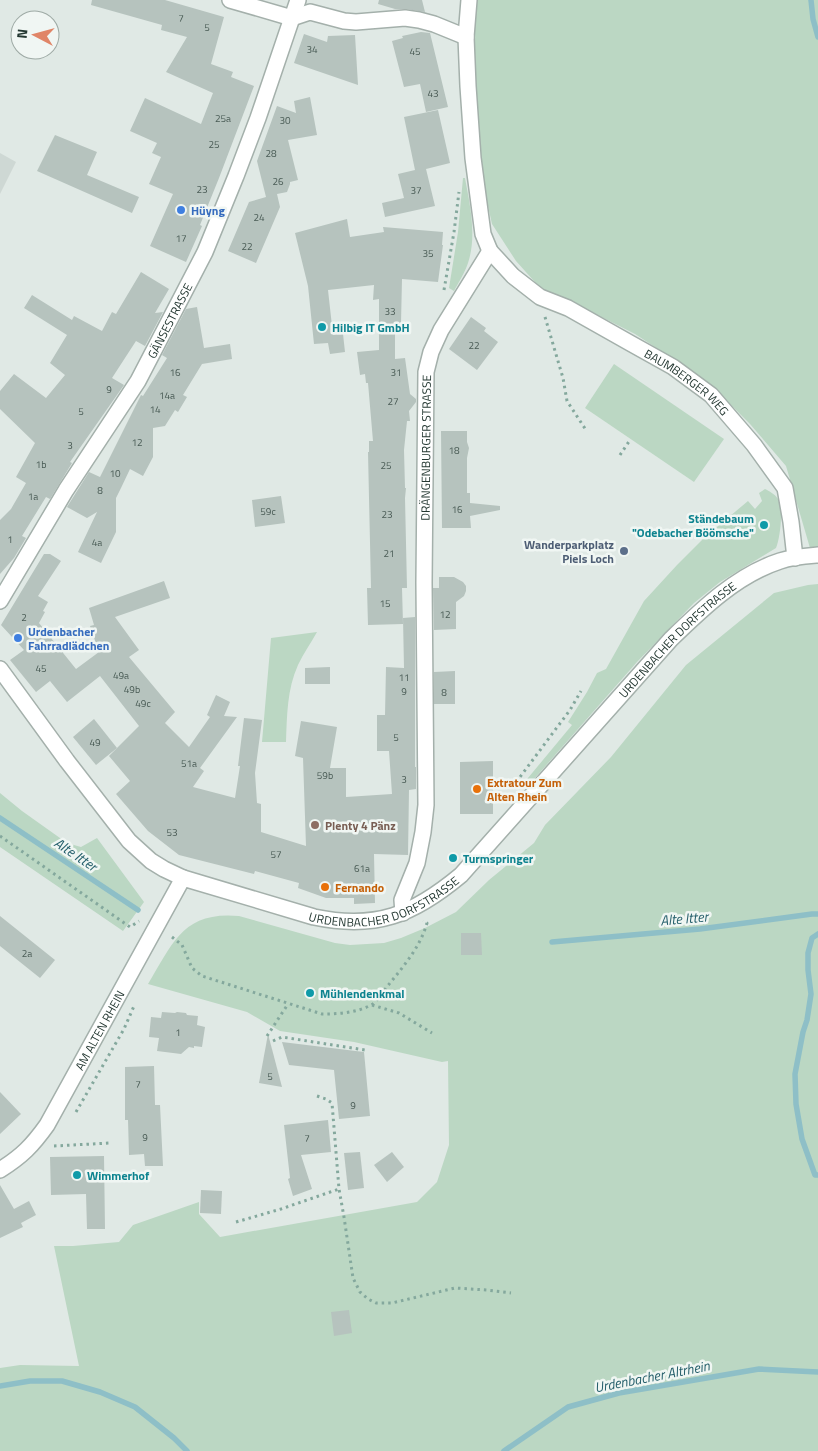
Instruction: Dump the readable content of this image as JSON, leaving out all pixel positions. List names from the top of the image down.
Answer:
{
  "streets": {
    "street": [
      "GÄNSESTRASSE",
      "BAUMBERGER WEG",
      "DRÄNGENBURGER STRASSE",
      "URDENBACHER DORFSTRASSE",
      "AM ALTEN RHEIN"
    ]
  },
  "crossings": [
    ["BAUMBERGER WEG", "DRÄNGENBURGER STRASSE"],
    ["BAUMBERGER WEG", "URDENBACHER DORFSTRASSE"],
    ["DRÄNGENBURGER STRASSE", "URDENBACHER DORFSTRASSE"],
    ["URDENBACHER DORFSTRASSE", "AM ALTEN RHEIN"]
  ],
  "water": ["Alte Itter", "Urdenbacher Altrhein"],
  "places": [
    "Hüyng",
    "Hilbig IT GmbH",
    "Ständebaum \"Odebacher Böömsche\"",
    "Wanderparkplatz Piels Loch",
    "Urdenbacher Fahrradlädchen",
    "Extratour Zum Alten Rhein",
    "Plenty 4 Pänz",
    "Turmspringer",
    "Fernando",
    "Mühlendenkmal",
    "Wimmerhof"
  ],
  "house_numbers": [
    "7",
    "5",
    "34",
    "45",
    "43",
    "25a",
    "30",
    "25",
    "28",
    "26",
    "23",
    "37",
    "24",
    "17",
    "22",
    "35",
    "33",
    "22",
    "16",
    "31",
    "9",
    "14a",
    "27",
    "14",
    "5",
    "12",
    "3",
    "18",
    "1b",
    "25",
    "10",
    "8",
    "1a",
    "16",
    "59c",
    "23",
    "1",
    "4a",
    "21",
    "15",
    "12",
    "2",
    "45",
    "49a",
    "11",
    "49b",
    "9",
    "8",
    "49c",
    "5",
    "49",
    "51a",
    "59b",
    "3",
    "53",
    "57",
    "61a",
    "2a",
    "1",
    "5",
    "7",
    "9",
    "9",
    "7"
  ],
  "north": "left"
}
